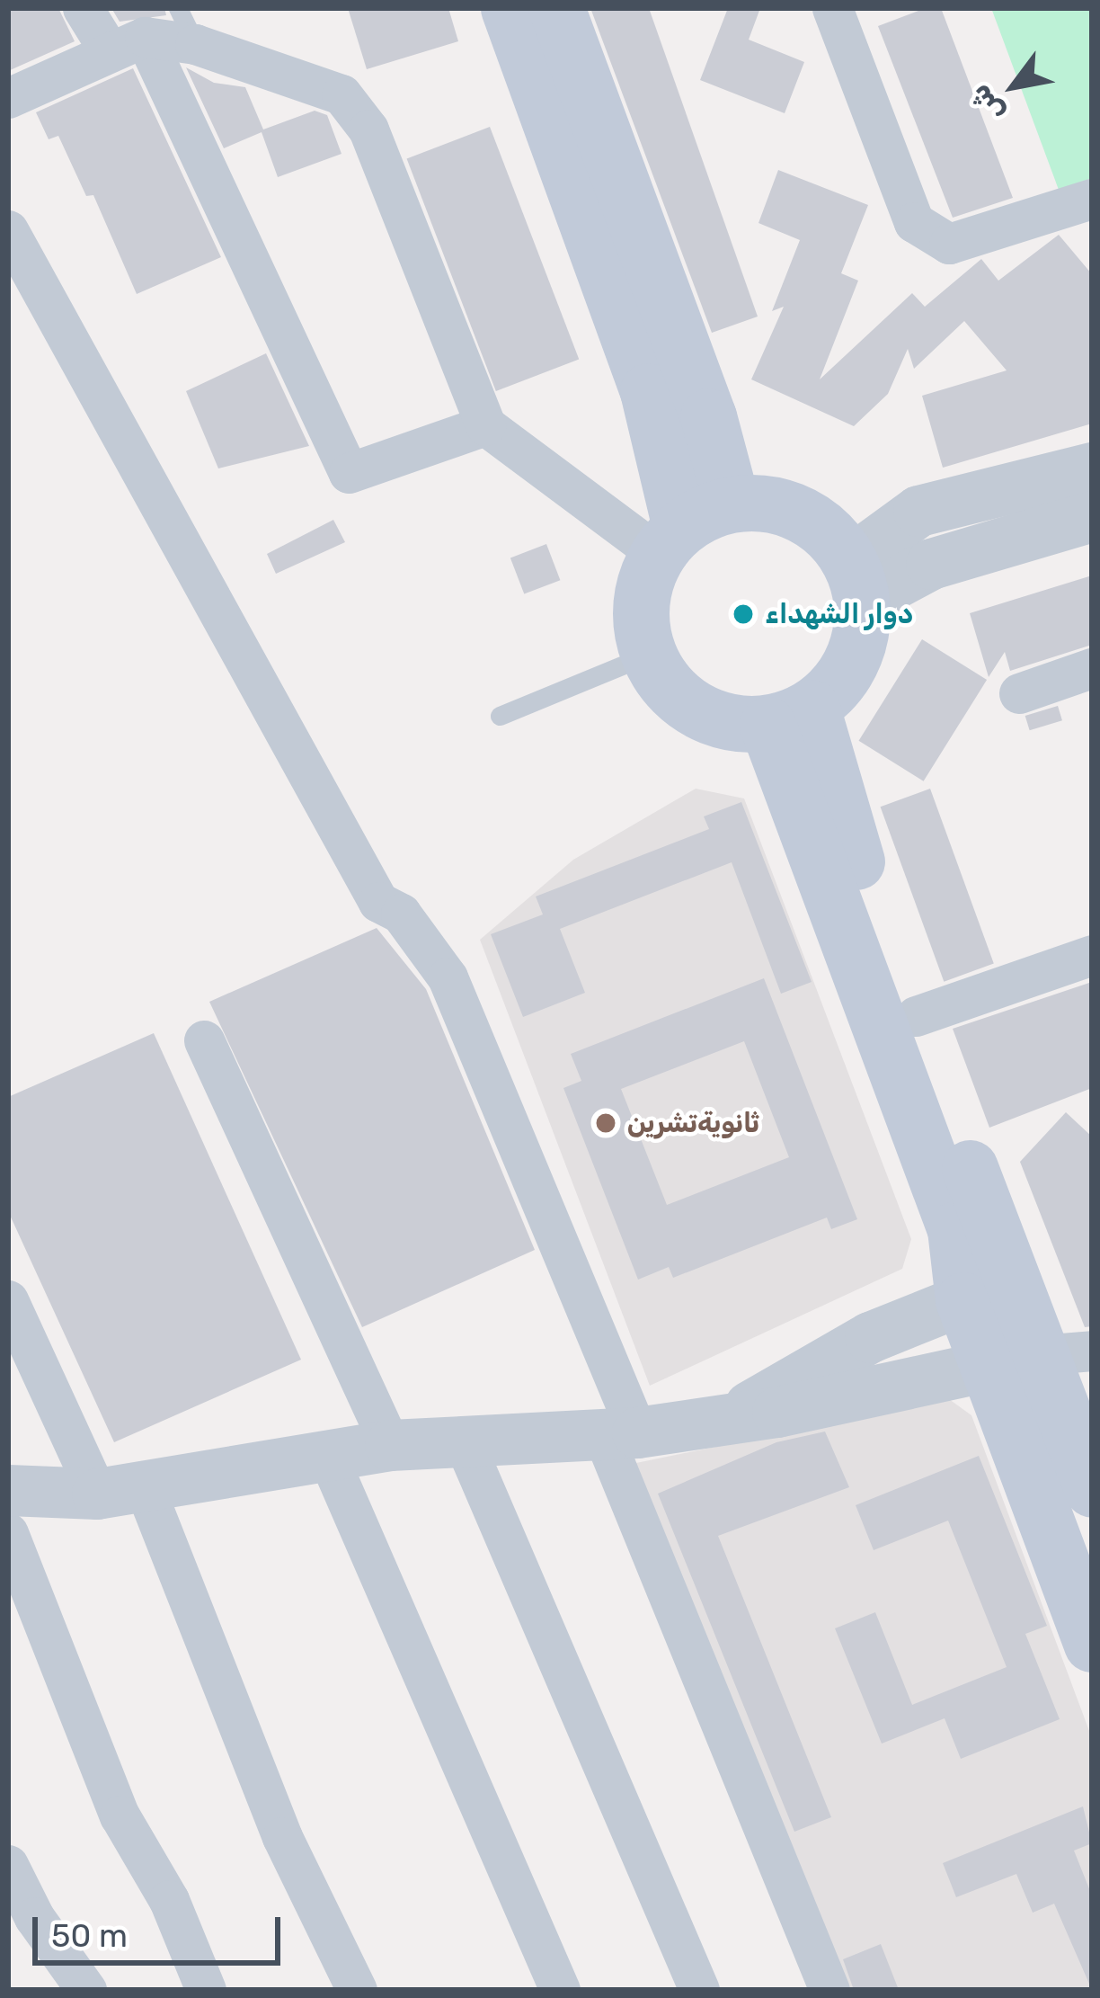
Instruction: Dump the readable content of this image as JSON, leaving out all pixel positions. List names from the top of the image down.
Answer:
{
  "places": ["دوار الشهداء", "ثانويةتشرين"],
  "scale_bar": "50 m",
  "north": "bottom left"
}
